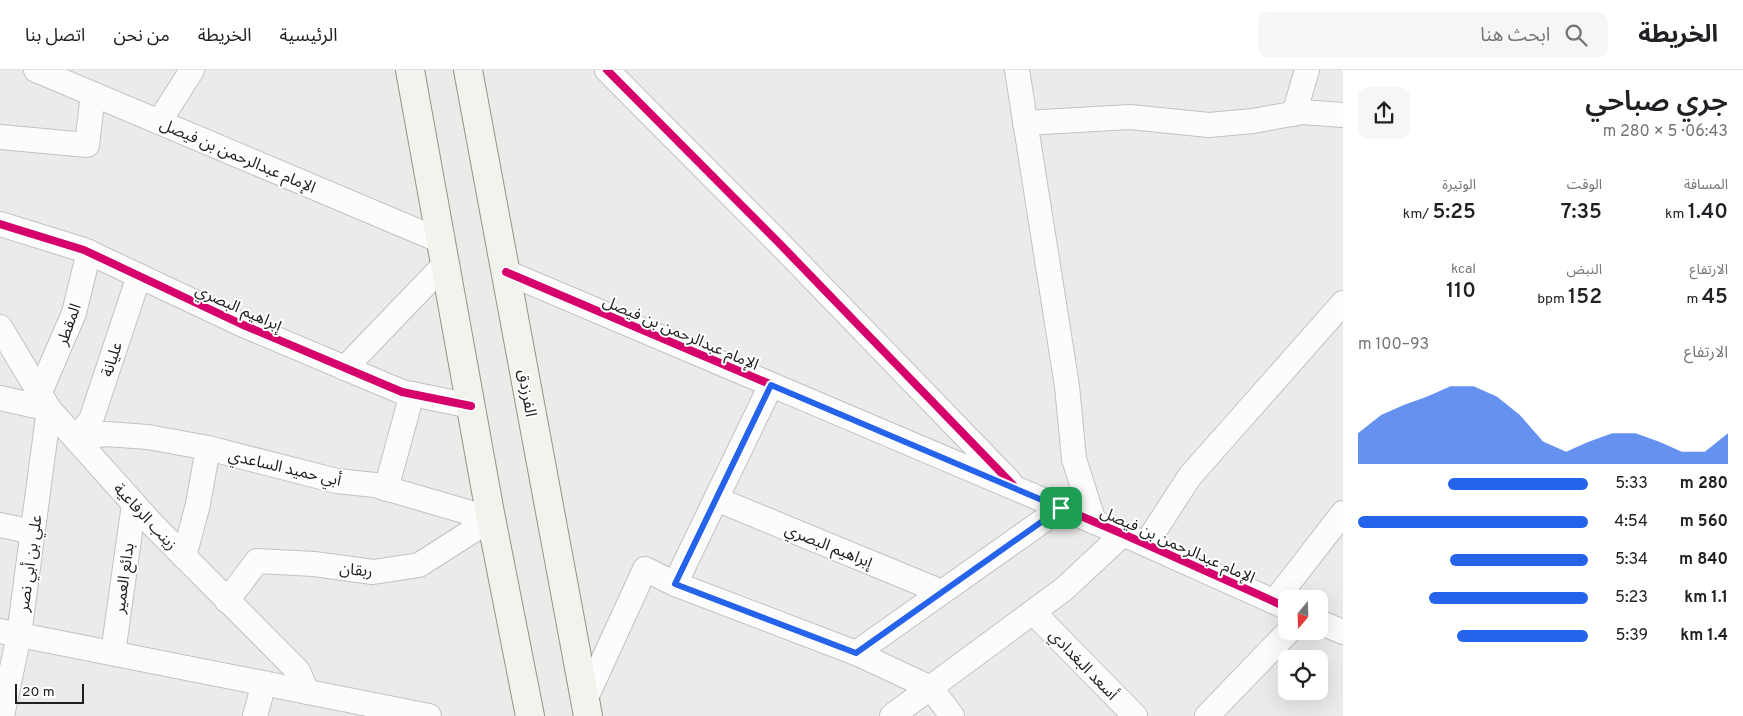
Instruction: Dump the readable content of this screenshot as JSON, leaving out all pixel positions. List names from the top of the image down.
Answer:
{
  "streets": {
    "main road": ["الفرزدق"],
    "street": [
      "الإمام عبدالرحمن بن فيصل",
      "إبراهيم البصري",
      "المقطر",
      "عليانة",
      "أبي حميد الساعدي",
      "زينب الرفاعية",
      "علي بن أبي نصر",
      "ربقان",
      "بدائع العمير",
      "أسعد البغدادي"
    ]
  },
  "crossings": [
    ["الإمام عبدالرحمن بن فيصل", "الفرزدق"],
    ["إبراهيم البصري", "المقطر"],
    ["إبراهيم البصري", "عليانة"],
    ["المقطر", "زينب الرفاعية"],
    ["المقطر", "علي بن أبي نصر"],
    ["عليانة", "أبي حميد الساعدي"],
    ["عليانة", "زينب الرفاعية"],
    ["أبي حميد الساعدي", "زينب الرفاعية"],
    ["أبي حميد الساعدي", "ربقان"],
    ["زينب الرفاعية", "علي بن أبي نصر"],
    ["زينب الرفاعية", "ربقان"],
    ["زينب الرفاعية", "بدائع العمير"]
  ],
  "scale_bar": "20 m",
  "north": "bottom",
  "page": {
    "header": "الخريطة",
    "search": "ابحث هنا",
    "nav": [
      "الرئيسية",
      "الخريطة",
      "من نحن",
      "اتصل بنا"
    ],
    "heading": ["جري صباحي", "06:43 · 5 × 280 m"],
    "stats": [
      ["المسافة", "1.40 km"],
      ["الوقت", "7:35"],
      ["الوتيرة", "5:25 /km"],
      ["الارتفاع", "45 m"],
      ["النبض", "152 bpm"],
      ["kcal", "110"]
    ],
    "chart": ["الارتفاع", "93–100 m"],
    "list": [
      {
        "name": "280 m",
        "note": "5:33"
      },
      {
        "name": "560 m",
        "note": "4:54"
      },
      {
        "name": "840 m",
        "note": "5:34"
      },
      {
        "name": "1.1 km",
        "note": "5:23"
      },
      {
        "name": "1.4 km",
        "note": "5:39"
      }
    ],
    "scale": "20 m"
  }
}
